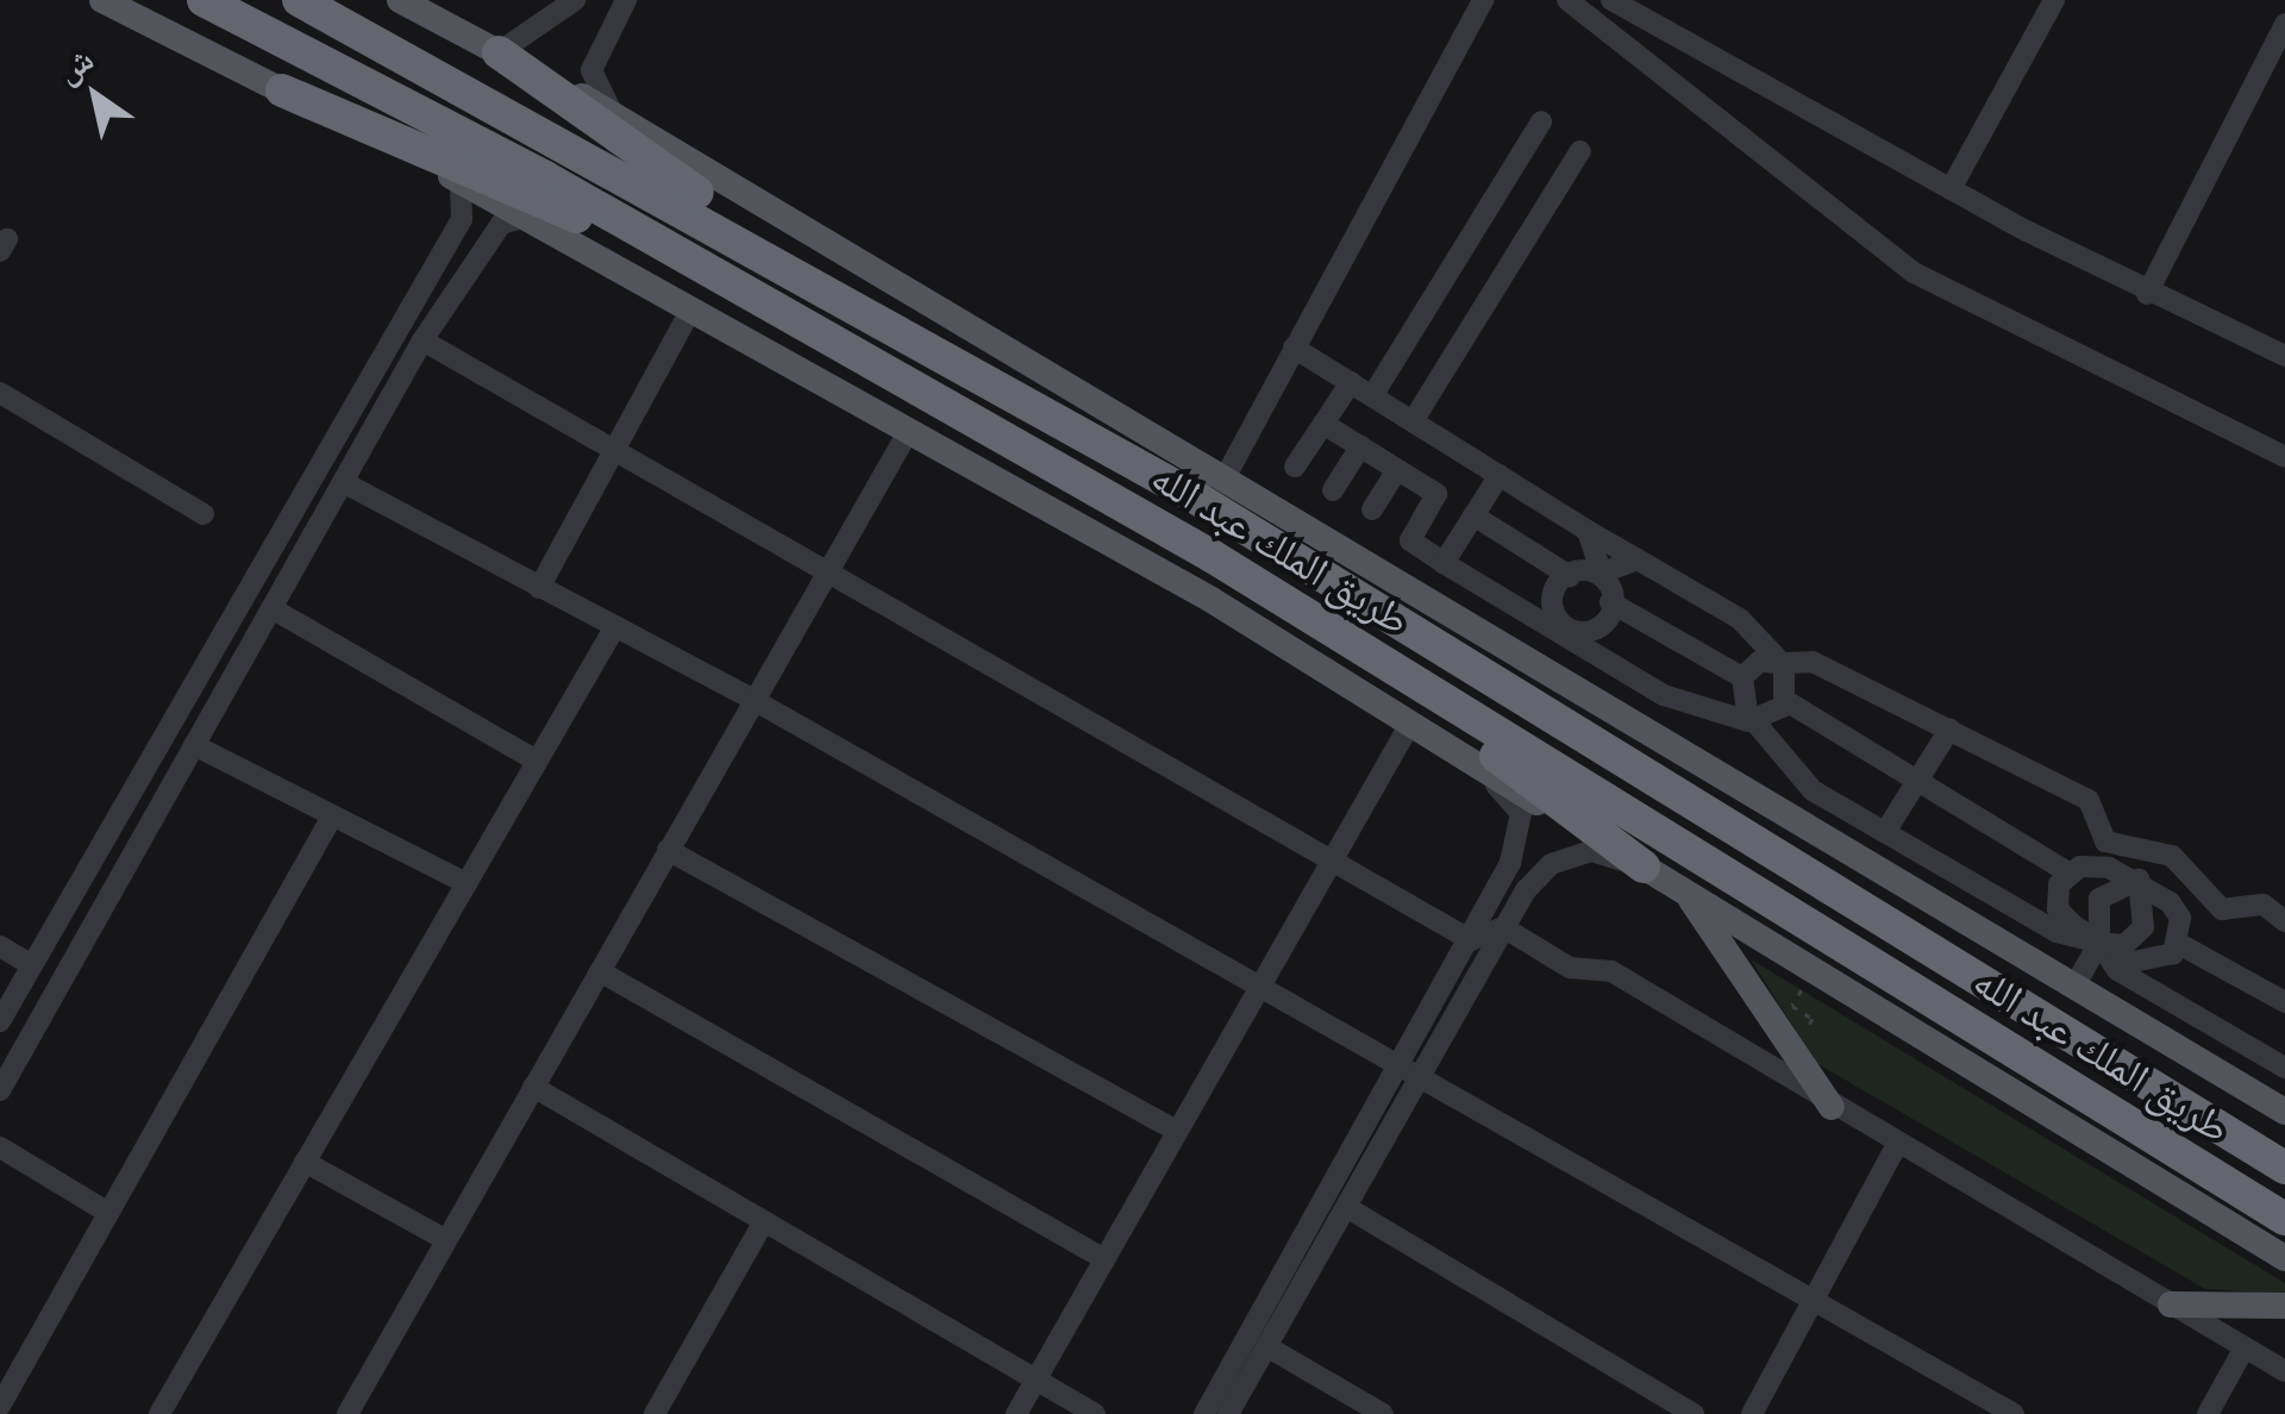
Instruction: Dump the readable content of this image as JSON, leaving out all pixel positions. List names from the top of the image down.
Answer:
{
  "streets": {
    "highway": ["طريق الملك عبد الله"]
  },
  "north": "top left"
}
